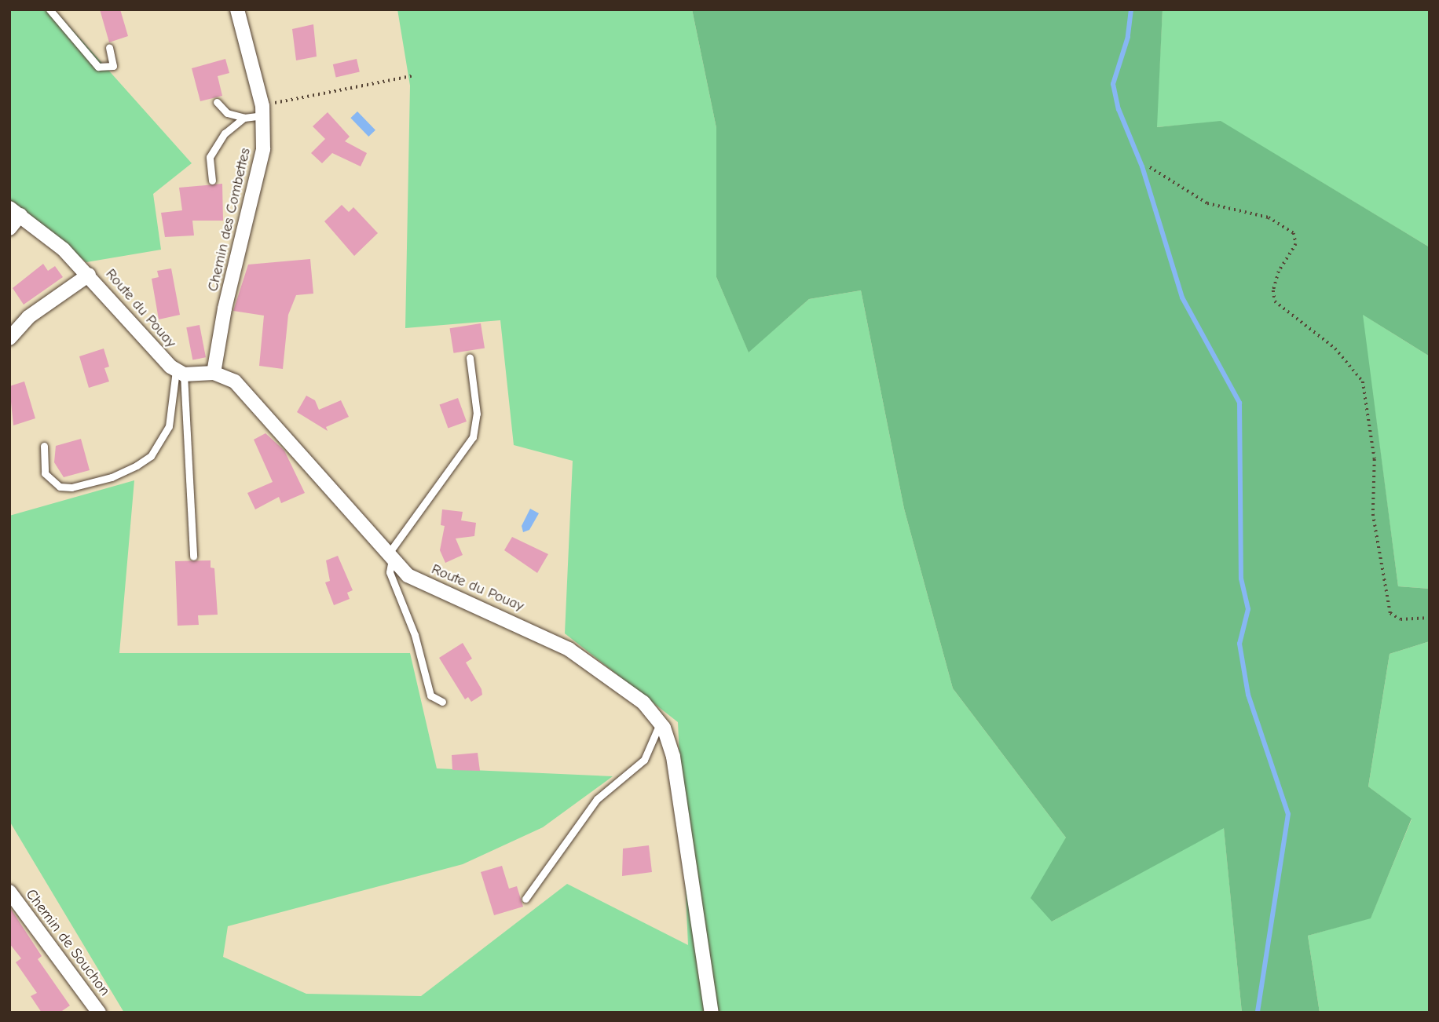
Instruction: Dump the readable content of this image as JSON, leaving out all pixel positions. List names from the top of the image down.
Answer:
{
  "streets": {
    "street": ["Chemin des Combettes", "Route du Pouay", "Chemin de Souchon"]
  },
  "crossings": [
    ["Chemin des Combettes", "Route du Pouay"]
  ]
}
